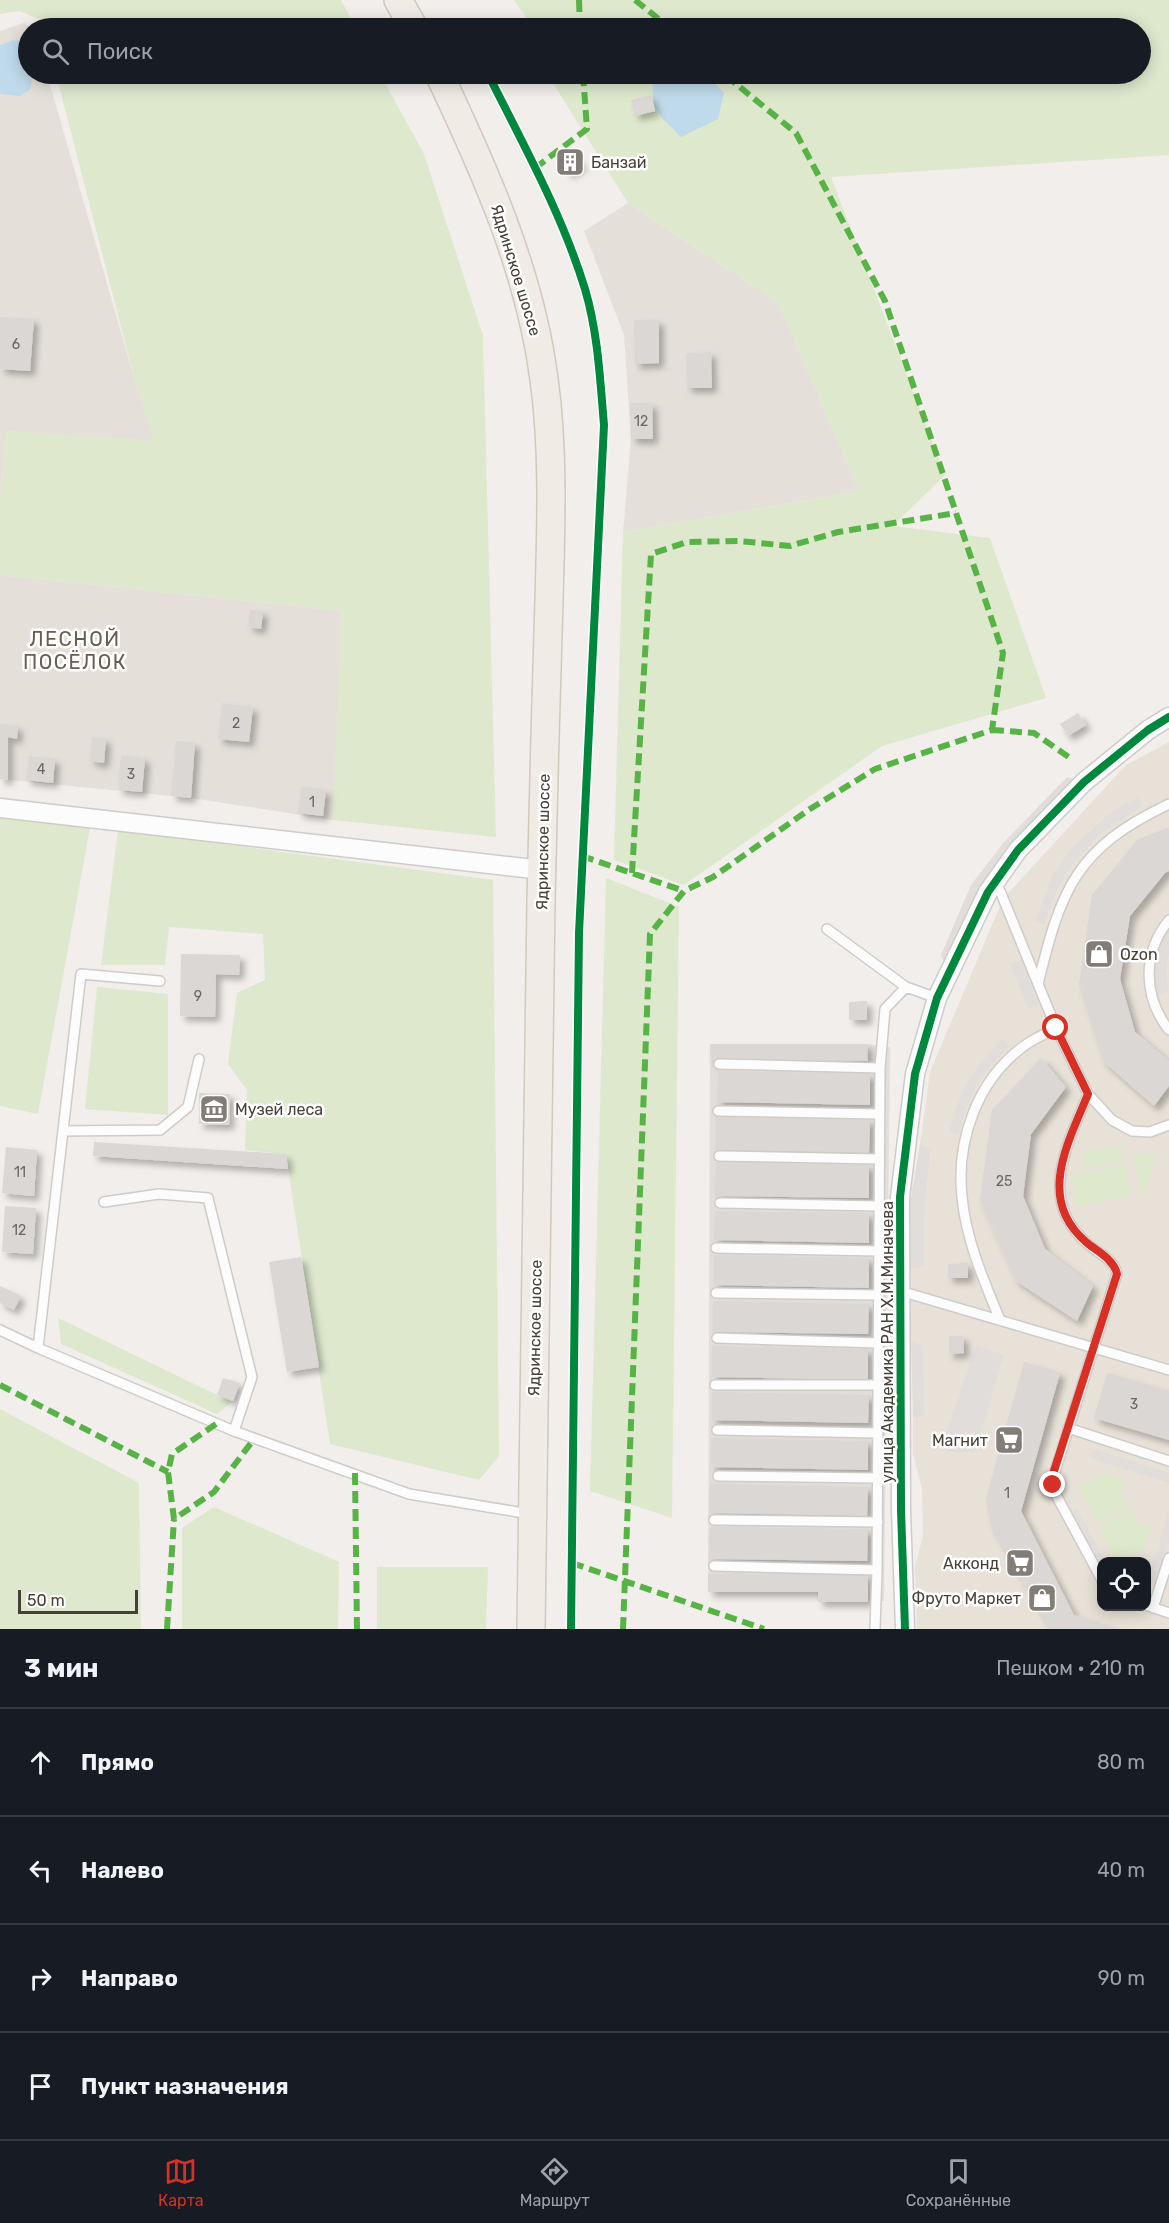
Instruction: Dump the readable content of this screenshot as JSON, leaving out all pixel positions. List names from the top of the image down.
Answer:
{
  "streets": {
    "main road": ["Ядринское шоссе"],
    "street": ["улица Академика РАН Х.М.Миначева"]
  },
  "districts": ["ЛЕСНОЙ ПОСЁЛОК"],
  "places": {
    "building": ["Банзай"],
    "shop": ["Ozon", "Фруто Маркет"],
    "museum": ["Музей леса"],
    "supermarket": ["Магнит", "Акконд"]
  },
  "house_numbers": [
    "6",
    "12",
    "2",
    "4",
    "3",
    "1",
    "9",
    "11",
    "25",
    "12",
    "3",
    "1"
  ],
  "scale_bar": "50 m",
  "page": {
    "search": "Поиск",
    "scale": "50 m",
    "heading": ["3 мин", "Пешком · 210 m"],
    "list": [
      ["Прямо", "80 m"],
      ["Налево", "40 m"],
      ["Направо", "90 m"],
      "Пункт назначения"
    ],
    "nav": ["Карта", "Маршрут", "Сохранённые"]
  }
}
